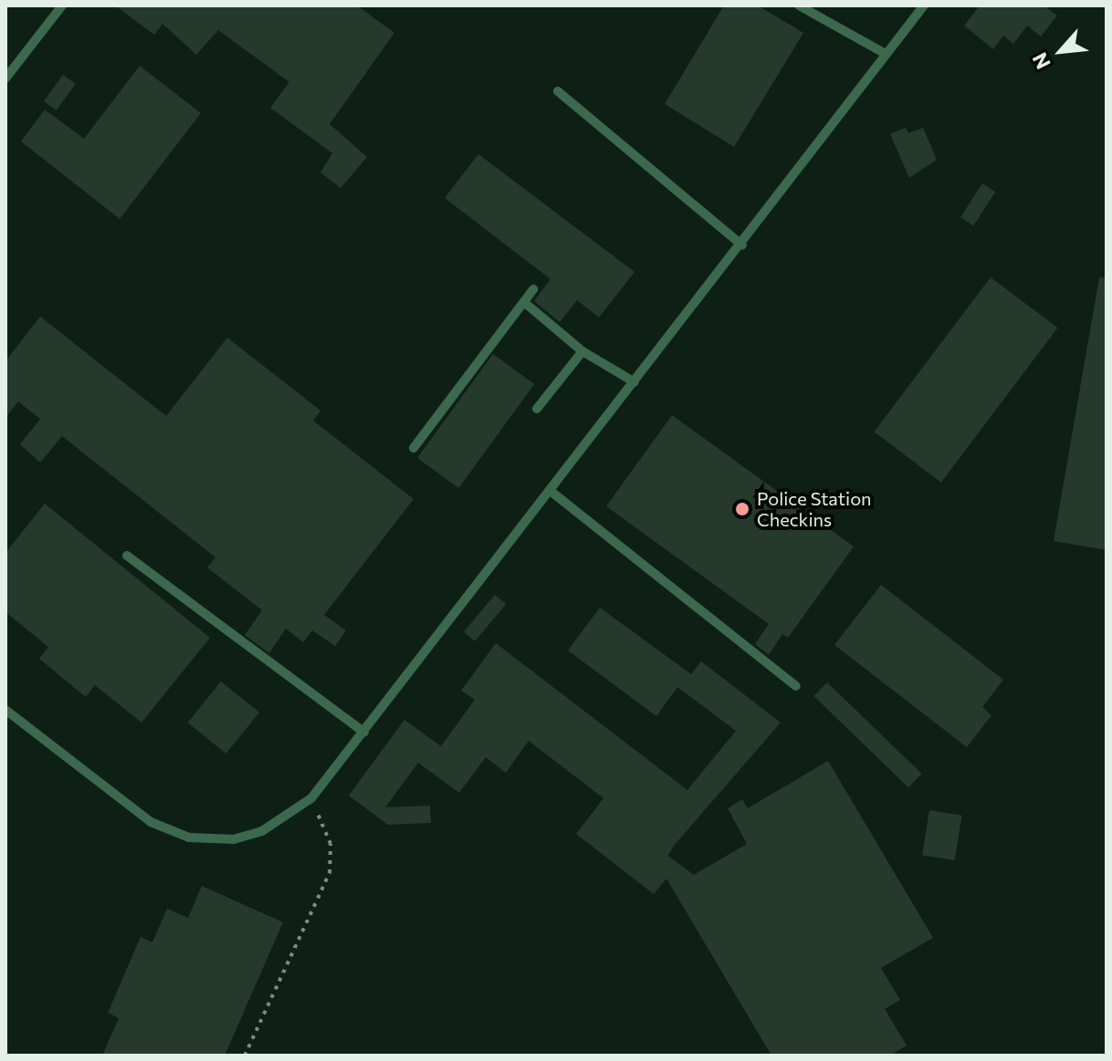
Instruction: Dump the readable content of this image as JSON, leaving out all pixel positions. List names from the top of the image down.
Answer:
{
  "places": ["Police Station Checkins"],
  "north": "bottom left"
}
